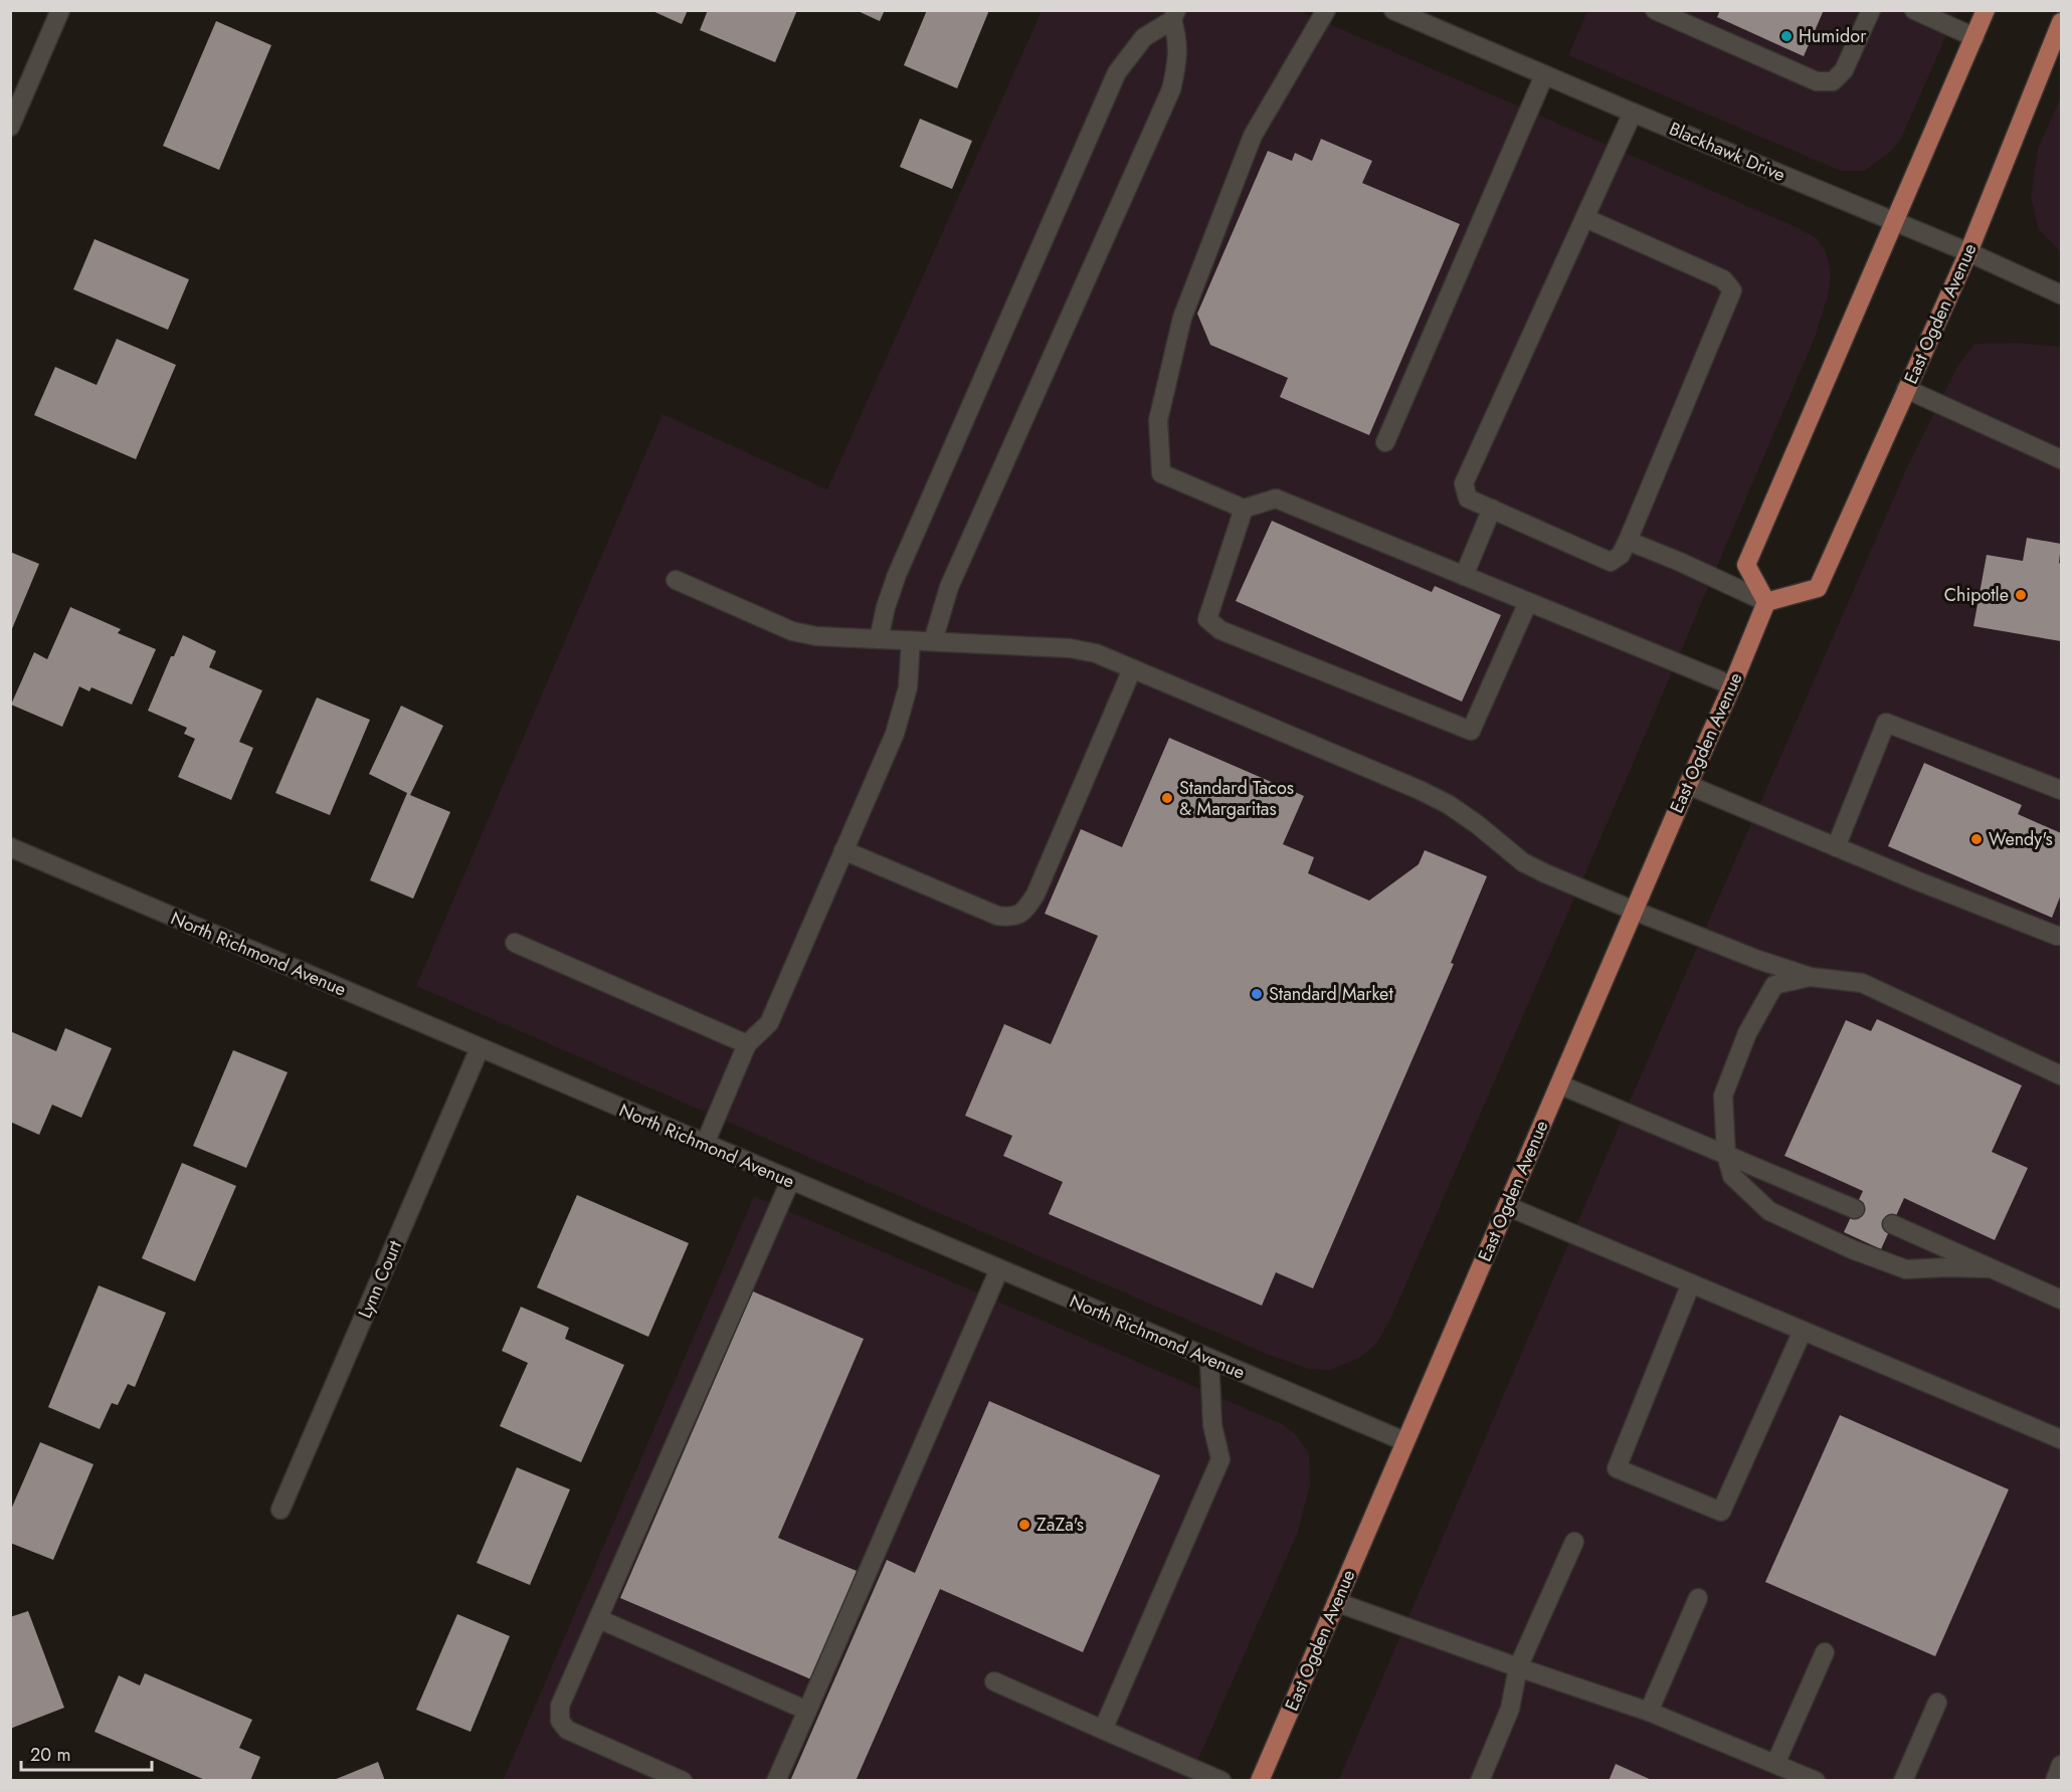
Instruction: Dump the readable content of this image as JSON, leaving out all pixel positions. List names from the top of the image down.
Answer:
{
  "streets": {
    "main road": ["East Ogden Avenue"],
    "street": ["Blackhawk Drive", "North Richmond Avenue", "Lynn Court"]
  },
  "crossings": [
    ["Blackhawk Drive", "East Ogden Avenue"],
    ["East Ogden Avenue", "North Richmond Avenue"],
    ["North Richmond Avenue", "Lynn Court"]
  ],
  "places": [
    "Humidor",
    "Chipotle",
    "Standard Tacos & Margaritas",
    "Wendy's",
    "Standard Market",
    "ZaZa's"
  ],
  "scale_bar": "20 m"
}
